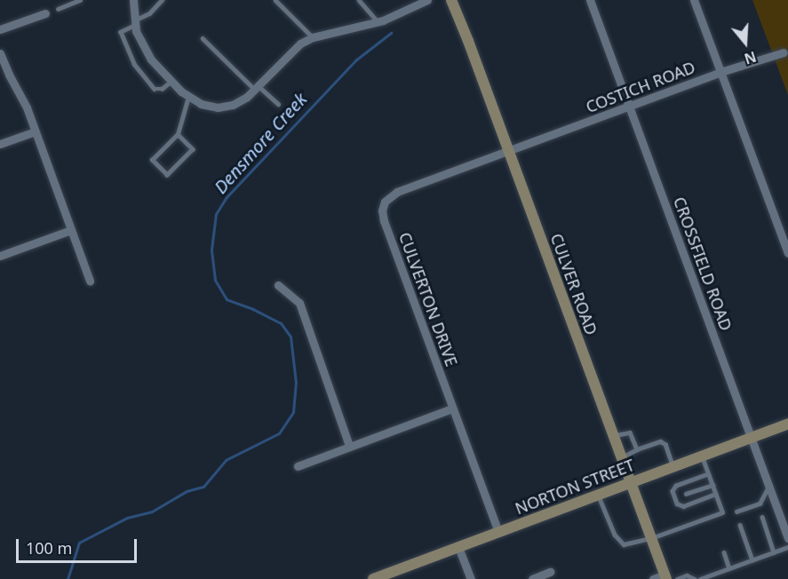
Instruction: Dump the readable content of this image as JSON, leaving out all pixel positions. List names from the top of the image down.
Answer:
{
  "streets": {
    "main road": ["CULVER ROAD", "NORTON STREET"],
    "street": ["COSTICH ROAD", "CROSSFIELD ROAD", "CULVERTON DRIVE"]
  },
  "crossings": [
    ["COSTICH ROAD", "CROSSFIELD ROAD"],
    ["COSTICH ROAD", "CULVER ROAD"],
    ["COSTICH ROAD", "CULVERTON DRIVE"],
    ["CROSSFIELD ROAD", "NORTON STREET"],
    ["CULVER ROAD", "CULVERTON DRIVE"],
    ["CULVER ROAD", "NORTON STREET"],
    ["CULVERTON DRIVE", "NORTON STREET"]
  ],
  "water": ["Densmore Creek"],
  "scale_bar": "100 m",
  "north": "bottom"
}
